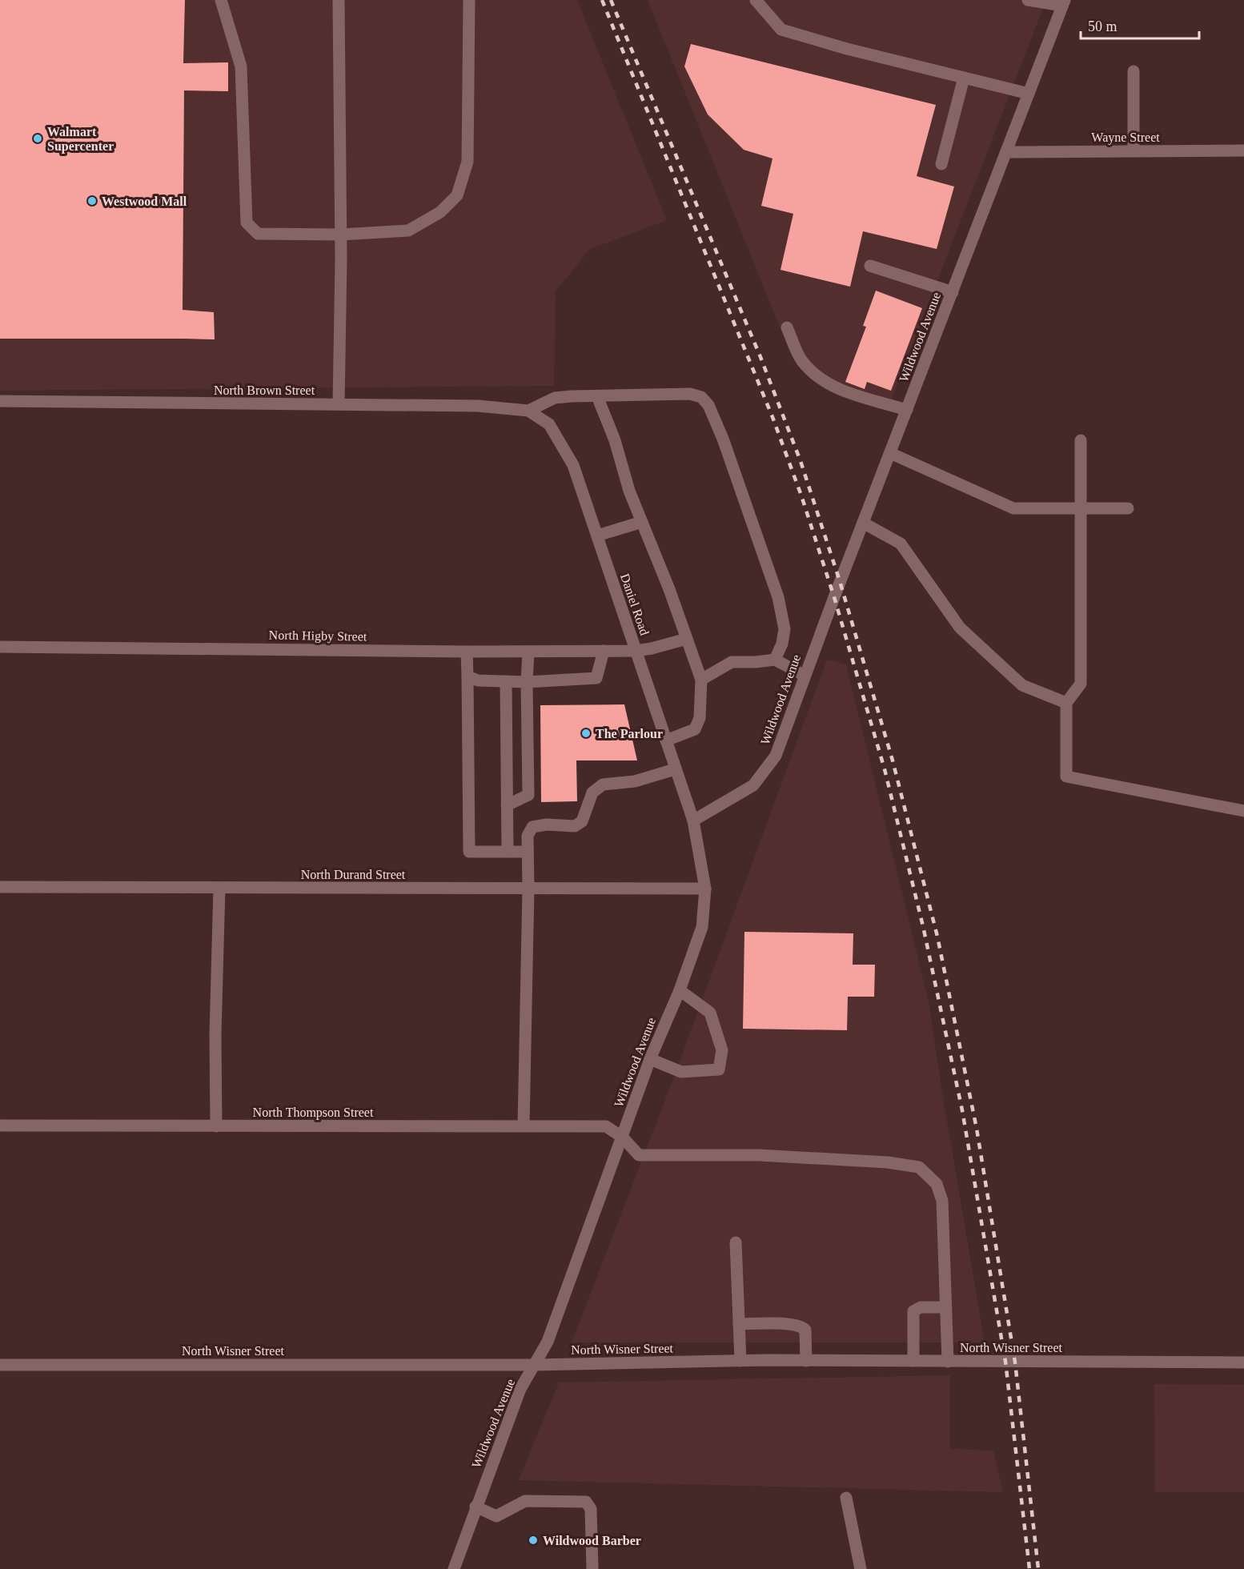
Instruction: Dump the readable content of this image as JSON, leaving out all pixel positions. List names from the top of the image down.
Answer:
{
  "streets": {
    "street": [
      "Wayne Street",
      "Wildwood Avenue",
      "North Brown Street",
      "Daniel Road",
      "North Higby Street",
      "North Durand Street",
      "North Thompson Street",
      "North Wisner Street"
    ]
  },
  "crossings": [
    ["Wayne Street", "Wildwood Avenue"],
    ["Wildwood Avenue", "Daniel Road"],
    ["Wildwood Avenue", "North Durand Street"],
    ["Wildwood Avenue", "North Thompson Street"],
    ["Wildwood Avenue", "North Wisner Street"],
    ["North Brown Street", "Daniel Road"],
    ["Daniel Road", "North Higby Street"],
    ["North Thompson Street", "North Wisner Street"]
  ],
  "places": [
    "Walmart Supercenter",
    "Westwood Mall",
    "The Parlour",
    "Wildwood Barber"
  ],
  "scale_bar": "50 m"
}
